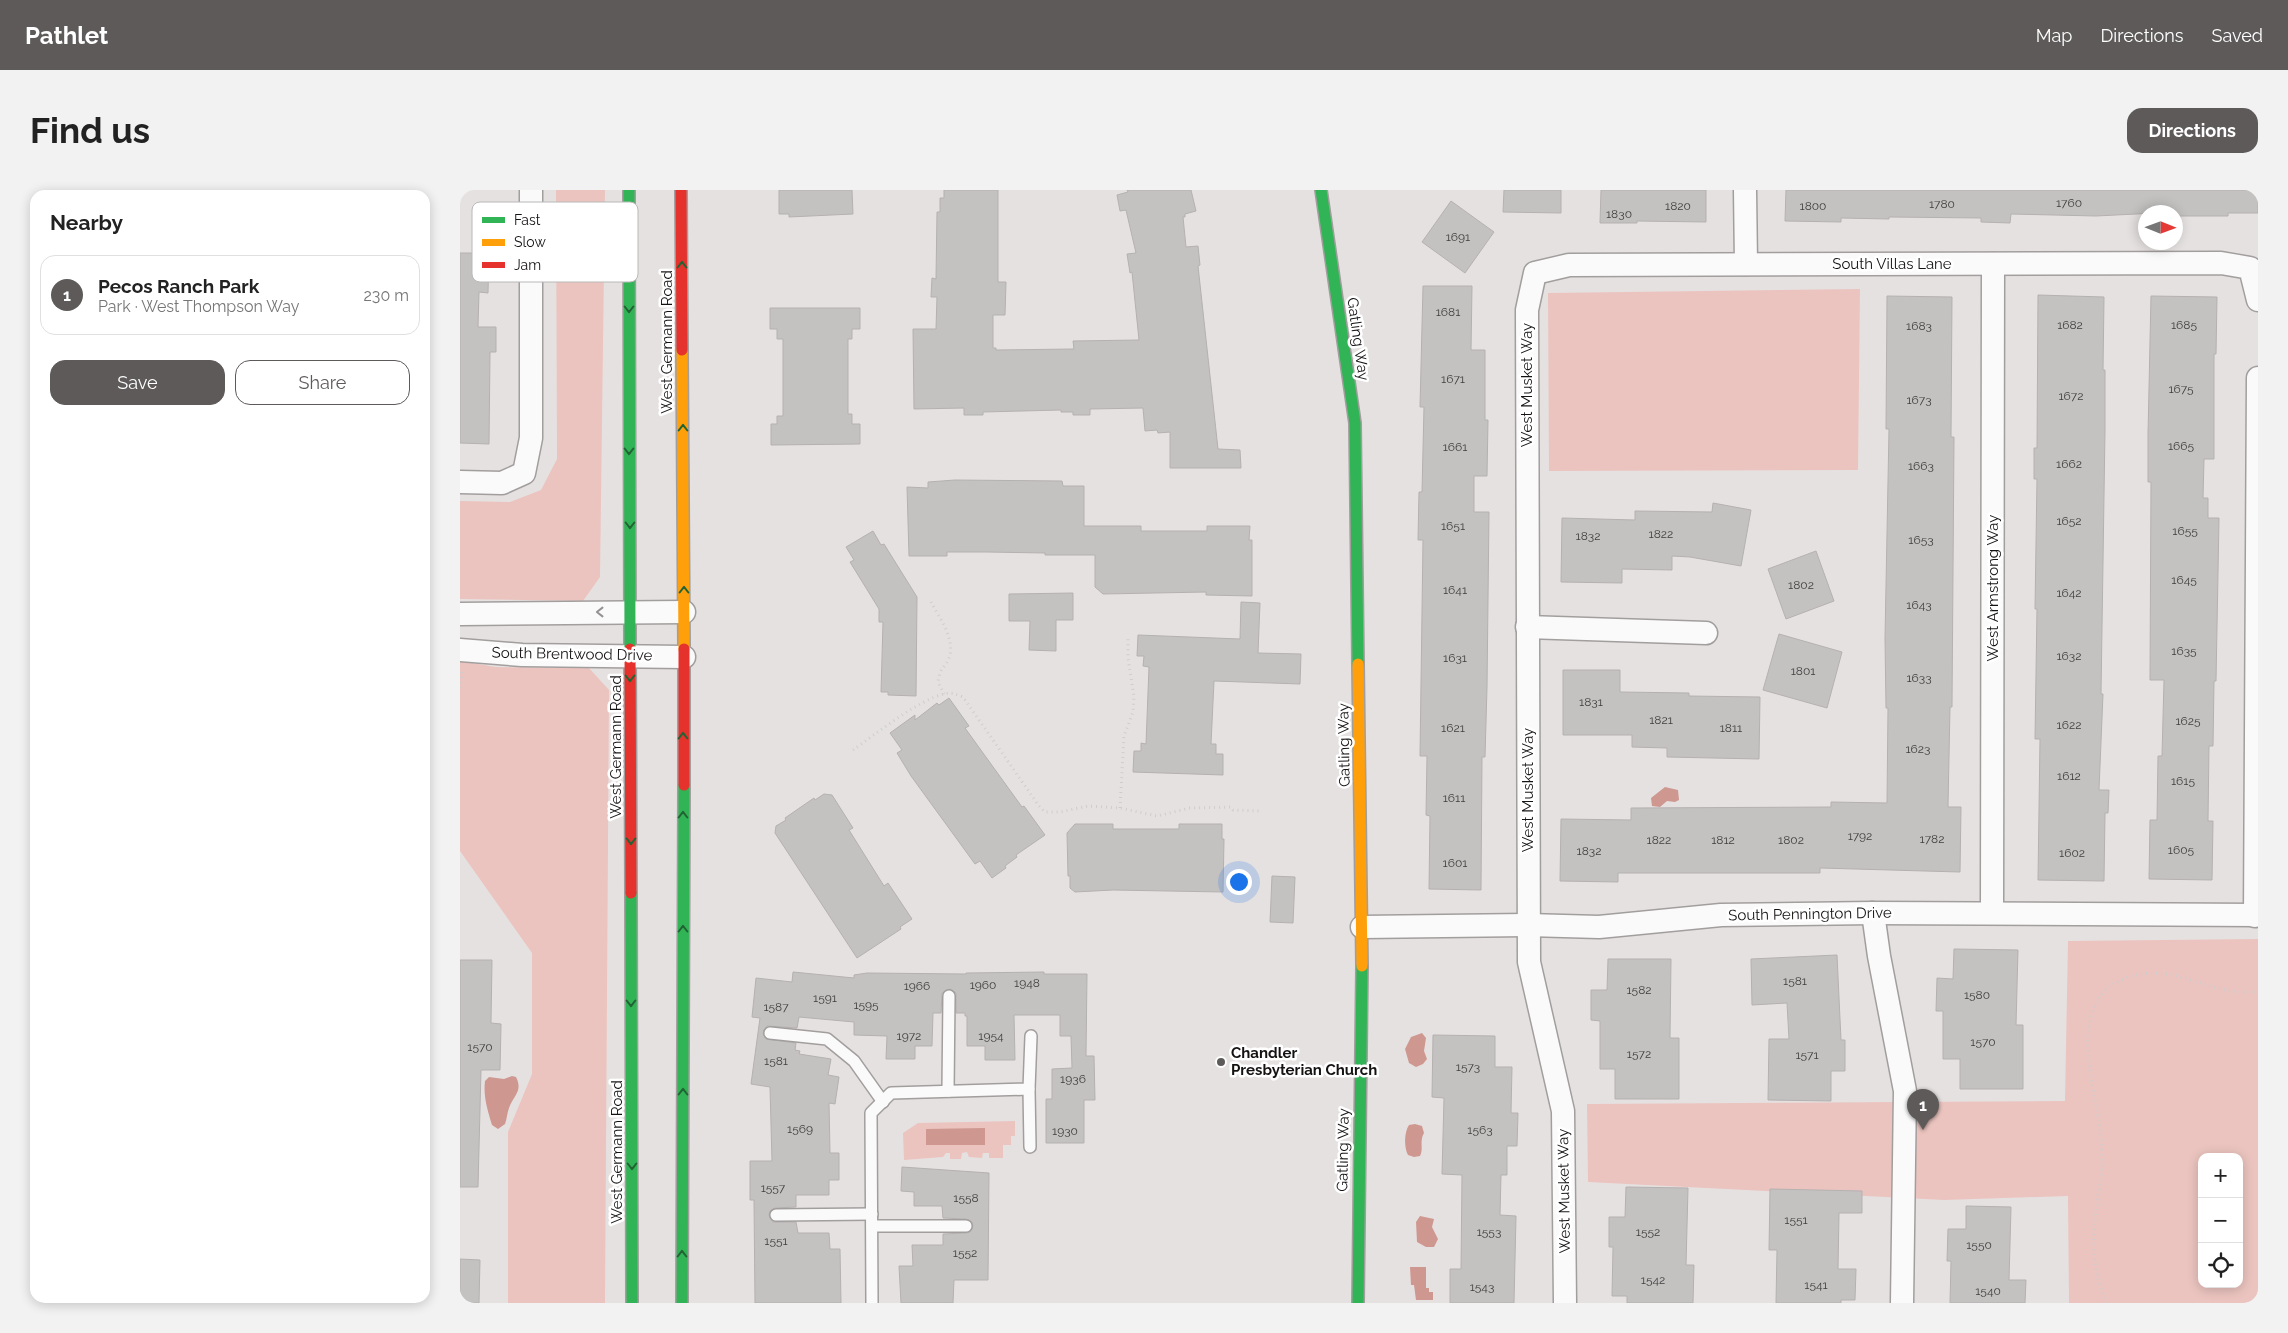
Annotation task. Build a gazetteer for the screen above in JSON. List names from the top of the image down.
{
  "streets": {
    "main road": ["Gatling Way", "West Germann Road"],
    "street": [
      "South Villas Lane",
      "West Musket Way",
      "West Armstrong Way",
      "South Brentwood Drive",
      "South Pennington Drive"
    ]
  },
  "crossings": [
    ["South Villas Lane", "West Musket Way"],
    ["South Villas Lane", "West Armstrong Way"],
    ["Gatling Way", "South Pennington Drive"],
    ["West Germann Road", "South Brentwood Drive"],
    ["West Musket Way", "South Pennington Drive"],
    ["West Armstrong Way", "South Pennington Drive"]
  ],
  "places": ["Chandler Presbyterian Church"],
  "house_numbers": [
    "1760",
    "1780",
    "1820",
    "1800",
    "1830",
    "1691",
    "1681",
    "1682",
    "1685",
    "1683",
    "1671",
    "1675",
    "1672",
    "1673",
    "1665",
    "1661",
    "1662",
    "1663",
    "1652",
    "1651",
    "1655",
    "1822",
    "1832",
    "1653",
    "1645",
    "1802",
    "1641",
    "1642",
    "1643",
    "1635",
    "1632",
    "1631",
    "1801",
    "1633",
    "1831",
    "1821",
    "1625",
    "1622",
    "1621",
    "1811",
    "1623",
    "1612",
    "1615",
    "1611",
    "1792",
    "1782",
    "1822",
    "1812",
    "1802",
    "1605",
    "1832",
    "1602",
    "1601",
    "1581",
    "1948",
    "1960",
    "1966",
    "1582",
    "1580",
    "1591",
    "1595",
    "1587",
    "1972",
    "1954",
    "1570",
    "1570",
    "1572",
    "1571",
    "1581",
    "1573",
    "1936",
    "1569",
    "1563",
    "1930",
    "1557",
    "1558",
    "1551",
    "1553",
    "1552",
    "1551",
    "1550",
    "1552",
    "1542",
    "1541",
    "1543",
    "1540"
  ],
  "legend": ["Fast", "Slow", "Jam"],
  "north": "right",
  "page": {
    "header": "Pathlet",
    "nav": ["Map", "Directions", "Saved"],
    "buttons": [
      "Directions",
      ["Save", "Share"]
    ],
    "title": "Find us",
    "heading": "Nearby",
    "list": [
      {
        "mark": "1",
        "name": "Pecos Ranch Park",
        "note": "Park · West Thompson Way",
        "value": "230 m"
      }
    ],
    "pins": "1",
    "map_buttons": ["+", "−"]
  }
}
